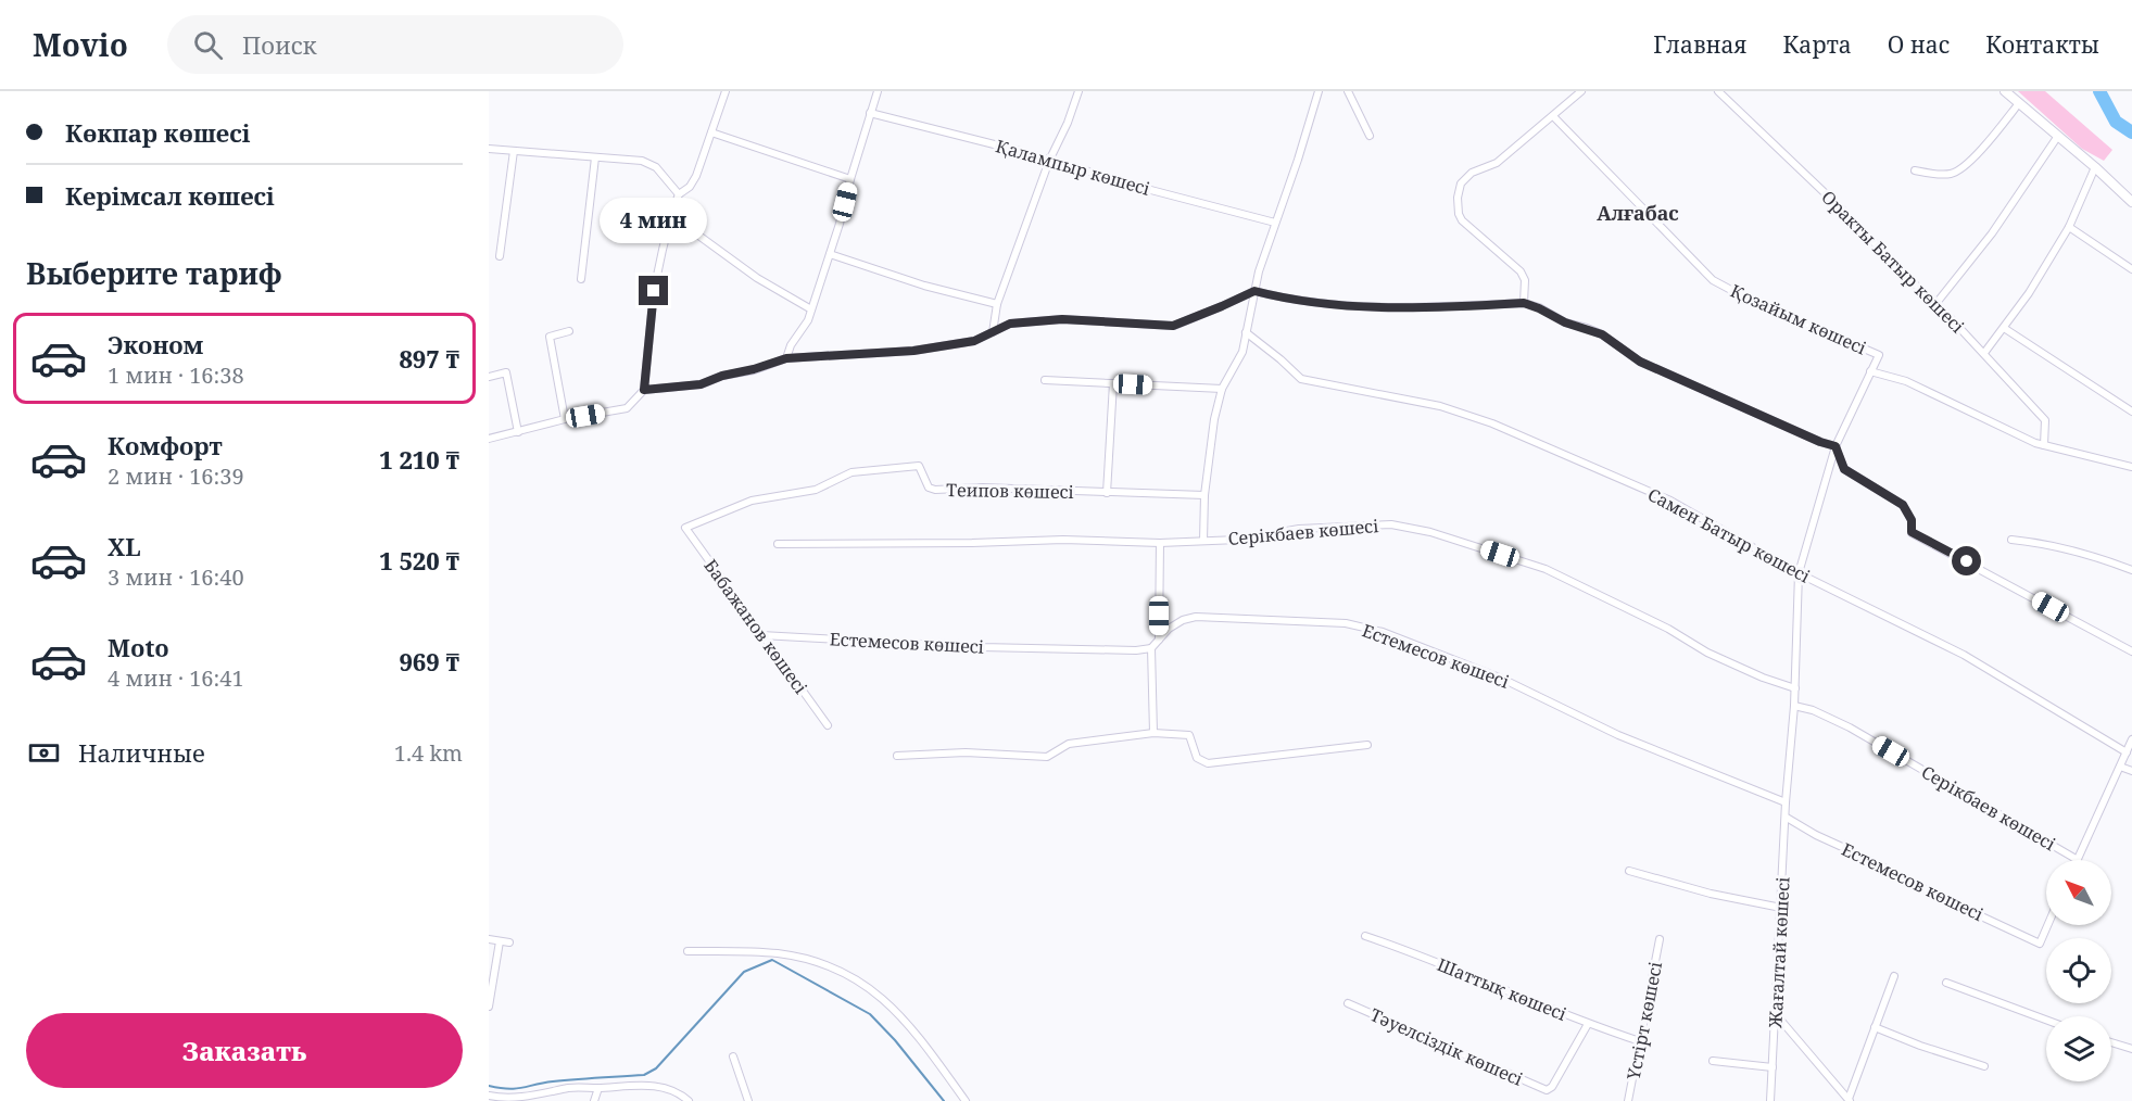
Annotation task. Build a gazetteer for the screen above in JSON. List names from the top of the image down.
{
  "streets": {
    "street": [
      "Қалампыр көшесі",
      "Оракты Батыр көшесі",
      "Қозайым көшесі",
      "Теипов көшесі",
      "Серікбаев көшесі",
      "Самен Батыр көшесі",
      "Бабажанов көшесі",
      "Естемесов көшесі",
      "Жағалтай көшесі",
      "Шаттық көшесі",
      "Үстірт көшесі",
      "Тәуелсіздік көшесі"
    ]
  },
  "crossings": [
    ["Оракты Батыр көшесі", "Қозайым көшесі"],
    ["Теипов көшесі", "Бабажанов көшесі"],
    ["Серікбаев көшесі", "Жағалтай көшесі"],
    ["Бабажанов көшесі", "Естемесов көшесі"],
    ["Естемесов көшесі", "Жағалтай көшесі"],
    ["Шаттық көшесі", "Үстірт көшесі"],
    ["Шаттық көшесі", "Тәуелсіздік көшесі"]
  ],
  "districts": ["Алғабас"],
  "north": "top left",
  "page": {
    "header": "Movio",
    "search": "Поиск",
    "nav": [
      "Главная",
      "Карта",
      "О нас",
      "Контакты"
    ],
    "banner": ["Көкпар көшесі", "Керімсал көшесі"],
    "bubble": "4 мин",
    "heading": "Выберите тариф",
    "list": [
      {
        "name": "Эконом",
        "note": "1 мин · 16:38",
        "value": "897 ₸"
      },
      {
        "name": "Комфорт",
        "note": "2 мин · 16:39",
        "value": "1 210 ₸"
      },
      {
        "name": "XL",
        "note": "3 мин · 16:40",
        "value": "1 520 ₸"
      },
      {
        "name": "Moto",
        "note": "4 мин · 16:41",
        "value": "969 ₸"
      }
    ],
    "pay": ["Наличные", "1.4 km"],
    "buttons": "Заказать"
  }
}
